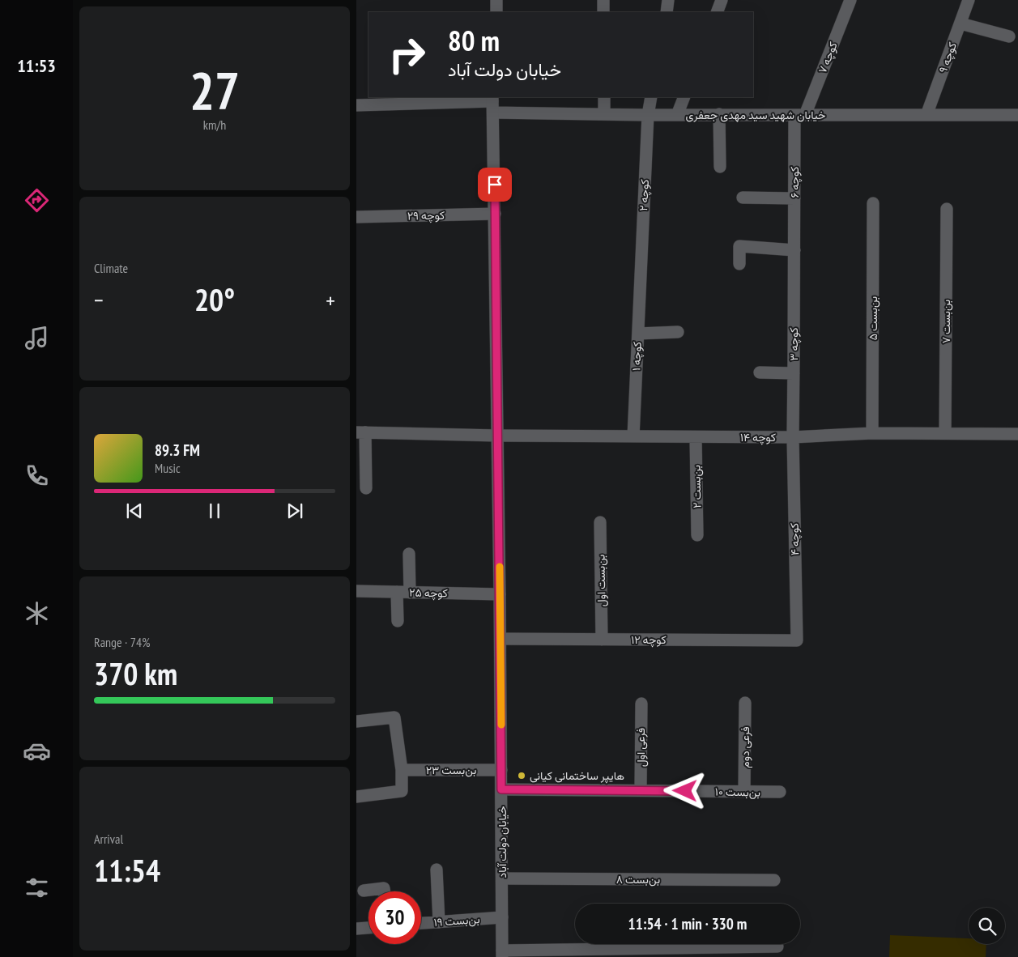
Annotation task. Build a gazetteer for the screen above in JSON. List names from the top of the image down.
{
  "streets": {
    "street": [
      "کوچه ۷",
      "کوچه ۹",
      "خیابان شهید سید مهدی جعفری",
      "کوچه ۶",
      "کوچه ۲",
      "کوچه ۲۹",
      "بن‌بست ۵",
      "بن‌بست ۷",
      "کوچه ۳",
      "کوچه ۱",
      "کوچه ۱۴",
      "بن‌بست ۲",
      "کوچه ۴",
      "بن‌بست اول",
      "کوچه ۲۵",
      "کوچه ۱۲",
      "فرعی اول",
      "فرعی دوم",
      "بن‌بست ۲۳",
      "بن‌بست ۱۰",
      "خیابان دولت آباد",
      "بن‌بست ۸",
      "بن‌بست ۱۹"
    ]
  },
  "crossings": [
    ["کوچه ۷", "خیابان شهید سید مهدی جعفری"],
    ["کوچه ۷", "کوچه ۶"],
    ["کوچه ۹", "خیابان شهید سید مهدی جعفری"],
    ["خیابان شهید سید مهدی جعفری", "کوچه ۶"],
    ["خیابان شهید سید مهدی جعفری", "کوچه ۲"],
    ["خیابان شهید سید مهدی جعفری", "خیابان دولت آباد"],
    ["کوچه ۶", "کوچه ۳"],
    ["کوچه ۲", "کوچه ۱"],
    ["کوچه ۲۹", "خیابان دولت آباد"],
    ["بن‌بست ۵", "کوچه ۱۴"],
    ["بن‌بست ۷", "کوچه ۱۴"],
    ["کوچه ۳", "کوچه ۱۴"],
    ["کوچه ۳", "کوچه ۴"],
    ["کوچه ۱", "کوچه ۱۴"],
    ["کوچه ۱۴", "بن‌بست ۲"],
    ["کوچه ۱۴", "کوچه ۴"],
    ["کوچه ۱۴", "خیابان دولت آباد"],
    ["کوچه ۴", "کوچه ۱۲"],
    ["بن‌بست اول", "کوچه ۱۲"],
    ["کوچه ۲۵", "خیابان دولت آباد"],
    ["کوچه ۱۲", "خیابان دولت آباد"],
    ["فرعی اول", "بن‌بست ۱۰"],
    ["فرعی دوم", "بن‌بست ۱۰"],
    ["بن‌بست ۲۳", "خیابان دولت آباد"],
    ["بن‌بست ۱۰", "خیابان دولت آباد"],
    ["خیابان دولت آباد", "بن‌بست ۸"],
    ["خیابان دولت آباد", "بن‌بست ۱۹"]
  ],
  "places": ["هایپر ساختمانی کیانی"],
  "page": {
    "tabs": "11:53",
    "tile": [
      ["27", "km/h"],
      "Climate",
      ["Range · 74%", "370 km"],
      ["Arrival", "11:54"]
    ],
    "turn": ["80 m", "خیابان دولت آباد"],
    "heat": ["−", "20°", "+"],
    "song": ["89.3 FM", "Music"],
    "limit": "30",
    "trip": "11:54 · 1 min · 330 m"
  }
}
